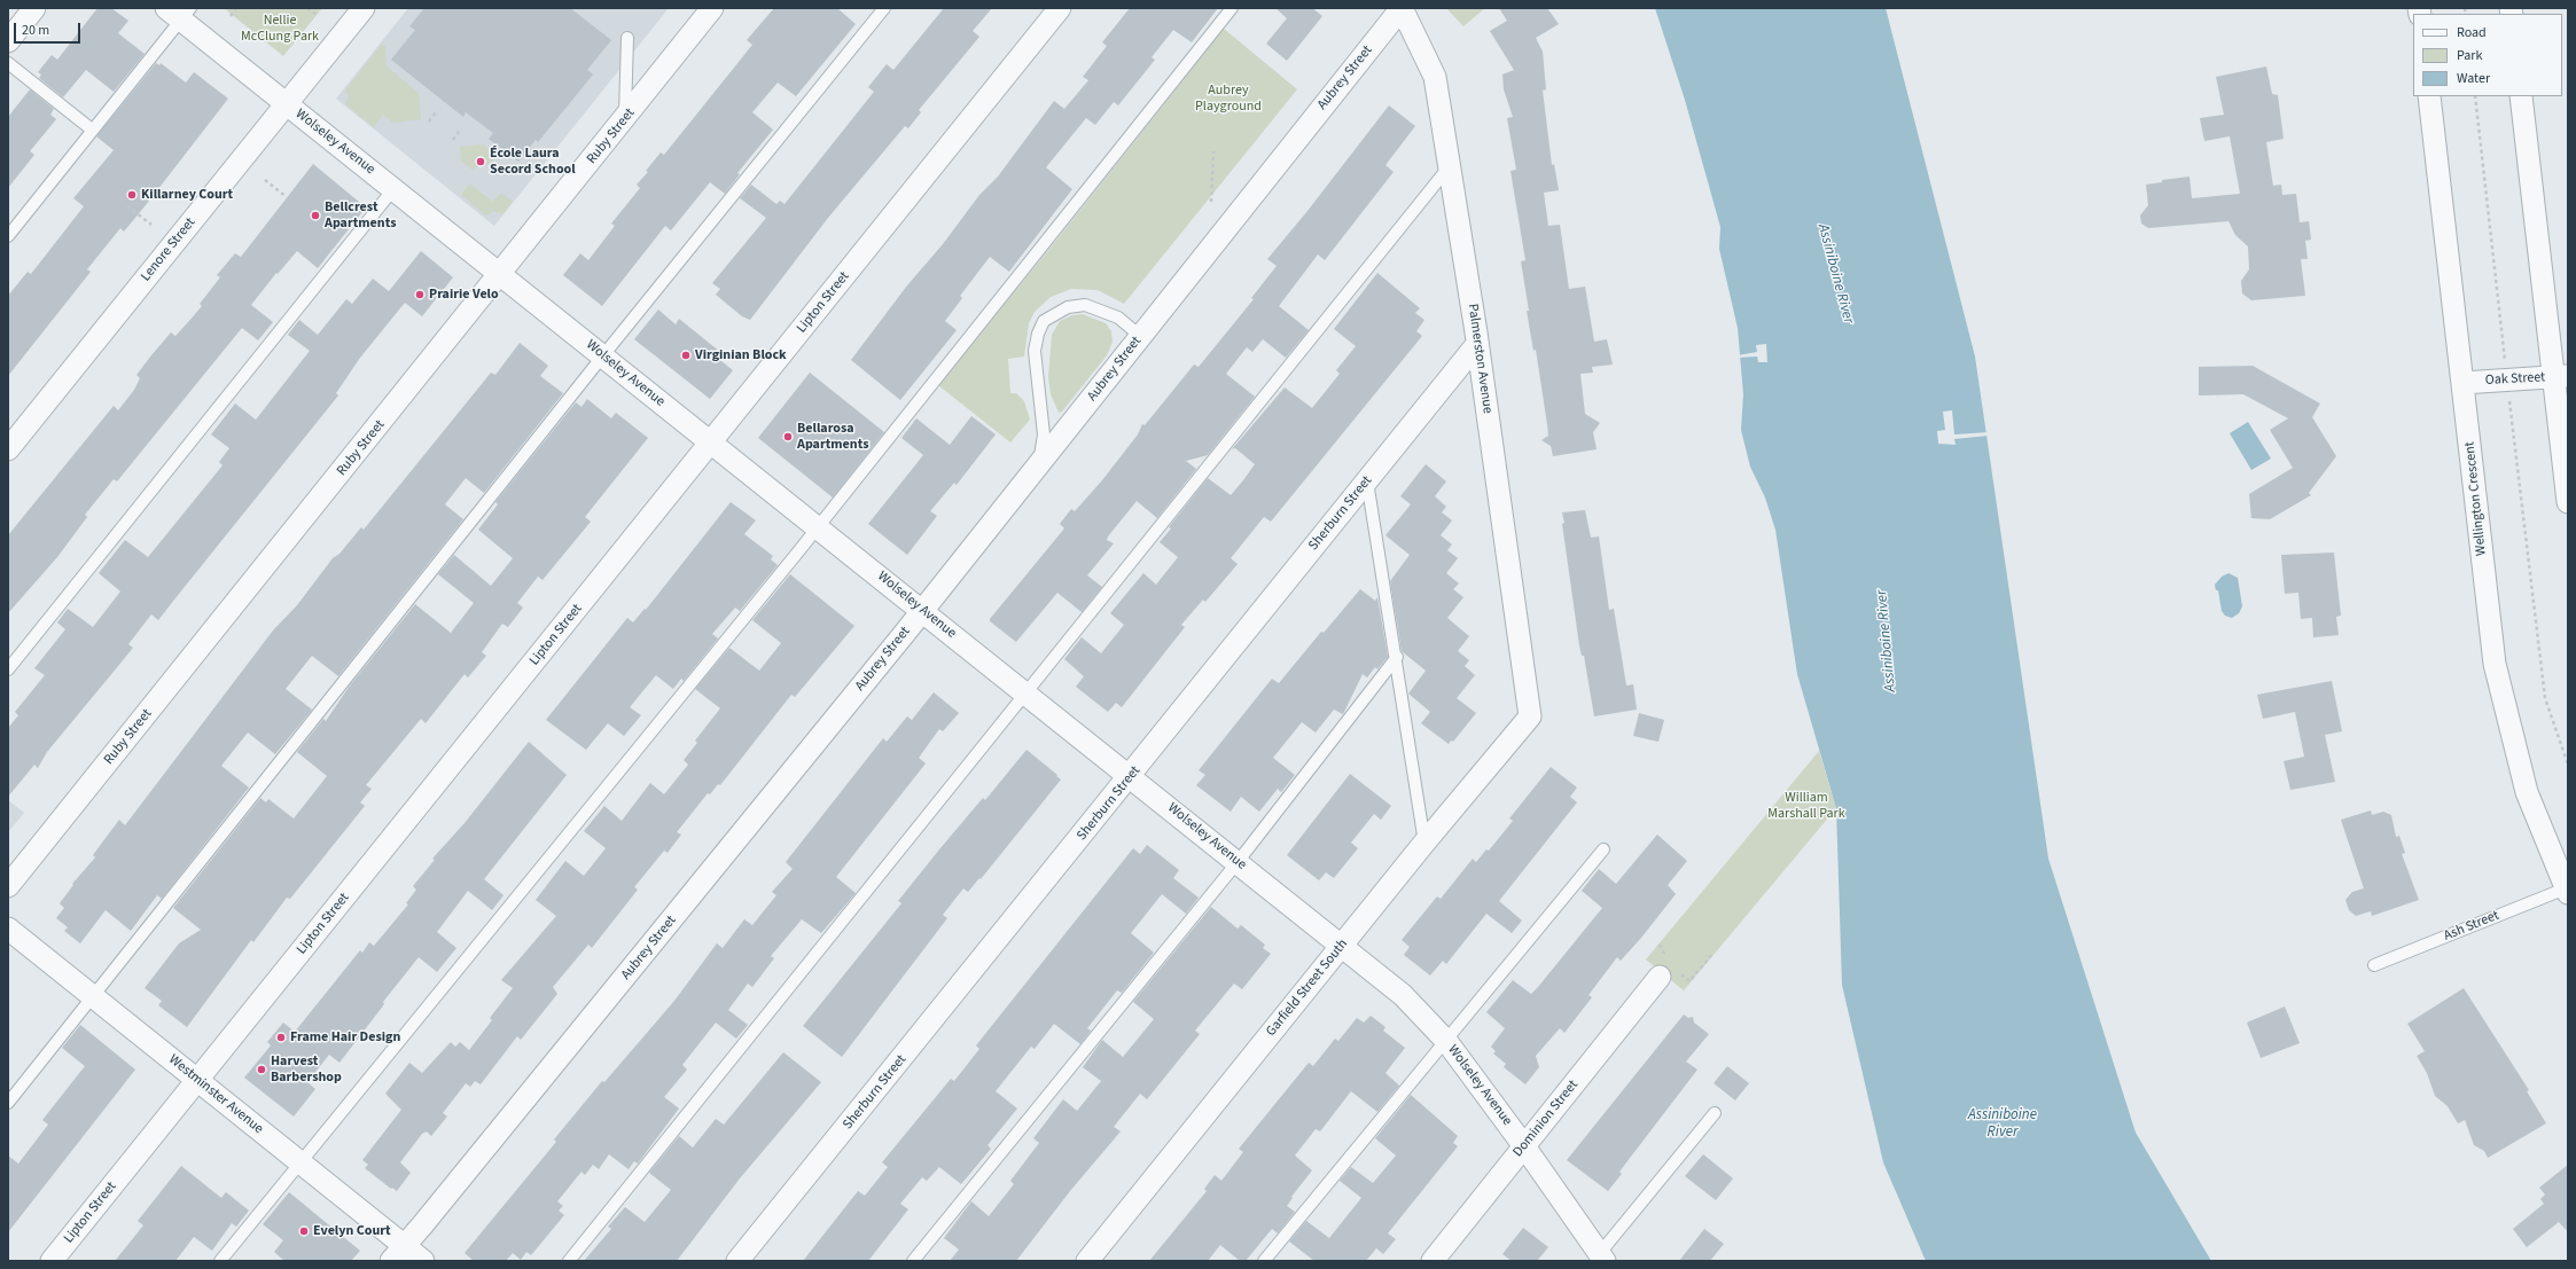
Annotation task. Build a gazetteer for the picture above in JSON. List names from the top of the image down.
{
  "streets": {
    "street": [
      "Aubrey Street",
      "Ruby Street",
      "Wolseley Avenue",
      "Lenore Street",
      "Lipton Street",
      "Palmerston Avenue",
      "Oak Street",
      "Wellington Crescent",
      "Sherburn Street",
      "Garfield Street South",
      "Westminster Avenue",
      "Dominion Street"
    ],
    "lane": ["Ash Street"]
  },
  "crossings": [
    ["Aubrey Street", "Wolseley Avenue"],
    ["Aubrey Street", "Palmerston Avenue"],
    ["Aubrey Street", "Westminster Avenue"],
    ["Ruby Street", "Wolseley Avenue"],
    ["Wolseley Avenue", "Lenore Street"],
    ["Wolseley Avenue", "Lipton Street"],
    ["Wolseley Avenue", "Sherburn Street"],
    ["Wolseley Avenue", "Garfield Street South"],
    ["Wolseley Avenue", "Dominion Street"],
    ["Lipton Street", "Westminster Avenue"],
    ["Palmerston Avenue", "Sherburn Street"],
    ["Palmerston Avenue", "Garfield Street South"],
    ["Oak Street", "Wellington Crescent"],
    ["Wellington Crescent", "Ash Street"]
  ],
  "water": ["Assiniboine River"],
  "parks": ["Nellie McClung Park", "Aubrey Playground", "William Marshall Park"],
  "places": [
    "École Laura Secord School",
    "Killarney Court",
    "Bellcrest Apartments",
    "Prairie Velo",
    "Virginian Block",
    "Bellarosa Apartments",
    "Frame Hair Design",
    "Harvest Barbershop",
    "Evelyn Court"
  ],
  "legend": ["Road", "Park", "Water"],
  "scale_bar": "20 m"
}
